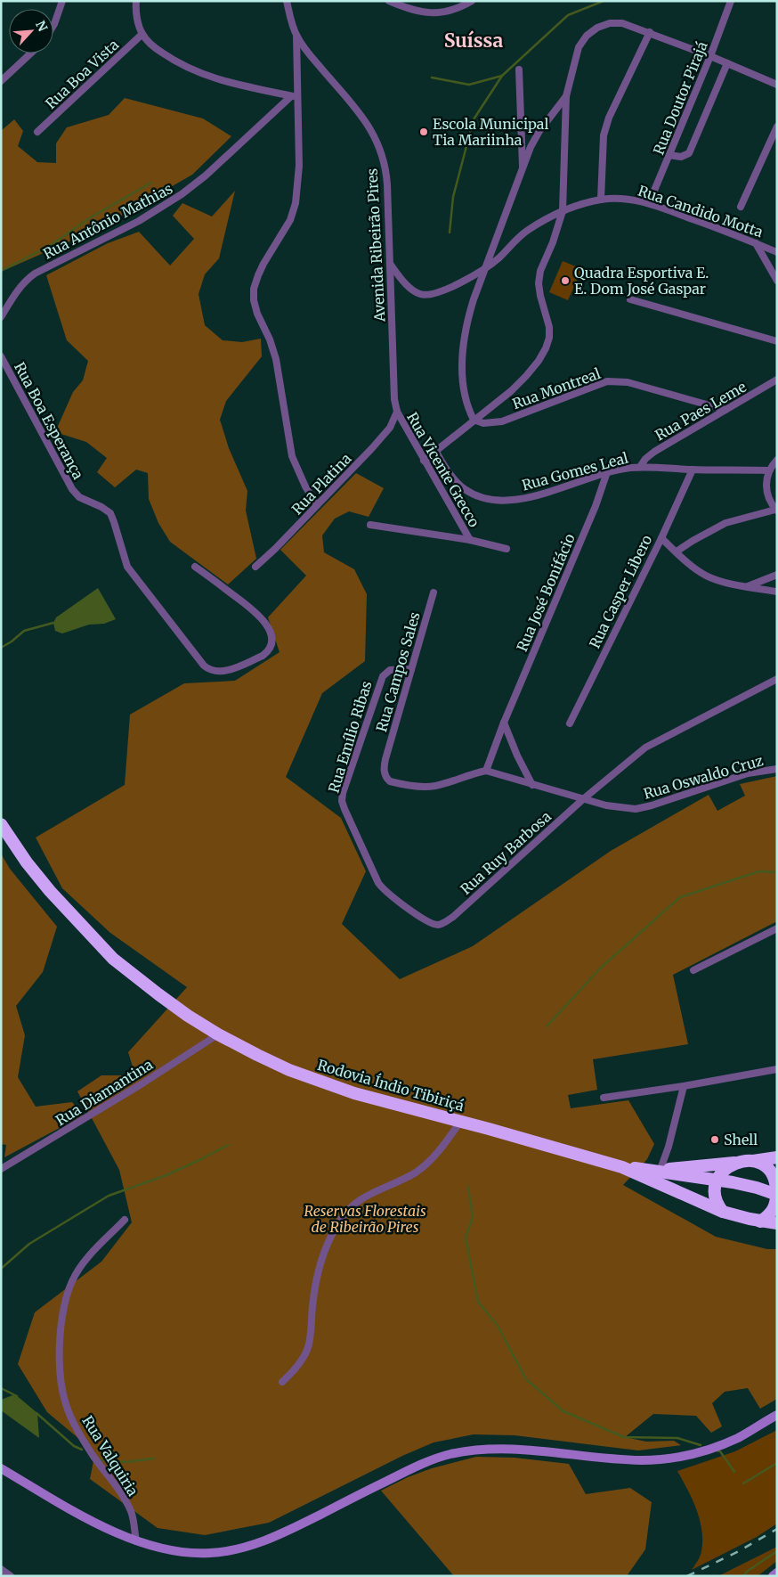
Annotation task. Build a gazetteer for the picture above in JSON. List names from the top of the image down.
{
  "streets": {
    "highway": ["Rodovia Índio Tibiriçá"],
    "street": [
      "Rua Boa Vista",
      "Rua Doutor Pirajá",
      "Rua Candido Motta",
      "Rua Antônio Mathias",
      "Avenida Ribeirão Pires",
      "Rua Montreal",
      "Rua Paes Leme",
      "Rua Boa Esperança",
      "Rua Vicente Grecco",
      "Rua Gomes Leal",
      "Rua Platina",
      "Rua Casper Libero",
      "Rua José Bonifácio",
      "Rua Campos Sales",
      "Rua Emílio Ribas",
      "Rua Oswaldo Cruz",
      "Rua Ruy Barbosa",
      "Rua Diamantina",
      "Rua Valquiria"
    ]
  },
  "crossings": [
    ["Rua Doutor Pirajá", "Rua Candido Motta"],
    ["Rua Candido Motta", "Avenida Ribeirão Pires"],
    ["Avenida Ribeirão Pires", "Rua Vicente Grecco"],
    ["Avenida Ribeirão Pires", "Rua Platina"],
    ["Rua Montreal", "Rua Paes Leme"],
    ["Rua Paes Leme", "Rua Gomes Leal"],
    ["Rua Vicente Grecco", "Rua Platina"],
    ["Rua Gomes Leal", "Rua Casper Libero"],
    ["Rua Gomes Leal", "Rua José Bonifácio"],
    ["Rua José Bonifácio", "Rua Campos Sales"],
    ["Rua José Bonifácio", "Rua Oswaldo Cruz"],
    ["Rua Campos Sales", "Rua Emílio Ribas"],
    ["Rua Campos Sales", "Rua Oswaldo Cruz"],
    ["Rua Emílio Ribas", "Rua Ruy Barbosa"],
    ["Rua Oswaldo Cruz", "Rua Ruy Barbosa"],
    ["Rodovia Índio Tibiriçá", "Rua Diamantina"]
  ],
  "districts": ["Suíssa"],
  "parks": ["Reservas Florestais de Ribeirão Pires"],
  "places": ["Escola Municipal Tia Mariinha", "Quadra Esportiva E. E. Dom José Gaspar", "Shell"],
  "north": "top right"
}
